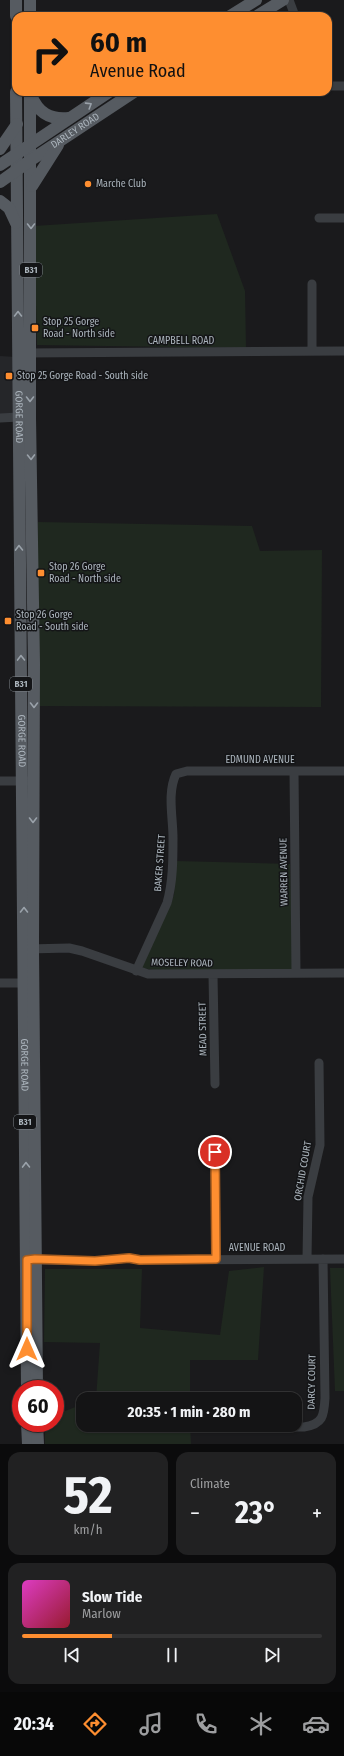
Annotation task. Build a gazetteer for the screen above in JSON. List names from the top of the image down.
{
  "streets": {
    "main road": ["DARLEY ROAD", "B31", "GORGE ROAD"],
    "street": [
      "CAMPBELL ROAD",
      "EDMUND AVENUE",
      "BAKER STREET",
      "WARREN AVENUE",
      "MOSELEY ROAD",
      "MEAD STREET",
      "ORCHID COURT",
      "AVENUE ROAD",
      "DARCY COURT"
    ]
  },
  "crossings": [
    ["DARLEY ROAD", "GORGE ROAD"],
    ["CAMPBELL ROAD", "GORGE ROAD"],
    ["GORGE ROAD", "MOSELEY ROAD"],
    ["GORGE ROAD", "AVENUE ROAD"],
    ["EDMUND AVENUE", "BAKER STREET"],
    ["EDMUND AVENUE", "WARREN AVENUE"],
    ["BAKER STREET", "MOSELEY ROAD"],
    ["WARREN AVENUE", "MOSELEY ROAD"],
    ["MOSELEY ROAD", "MEAD STREET"],
    ["ORCHID COURT", "AVENUE ROAD"],
    ["AVENUE ROAD", "DARCY COURT"]
  ],
  "places": {
    "other": ["Marche Club"],
    "transit": [
      "Stop 25 Gorge Road - North side",
      "Stop 25 Gorge Road - South side",
      "Stop 26 Gorge Road - North side",
      "Stop 26 Gorge Road - South side"
    ]
  },
  "page": {
    "turn": ["60 m", "Avenue Road"],
    "limit": "60",
    "trip": "20:35 · 1 min · 280 m",
    "tile": [
      ["52", "km/h"],
      "Climate"
    ],
    "heat": ["−", "23°", "+"],
    "song": ["Slow Tide", "Marlow"],
    "tabs": "20:34"
  }
}
